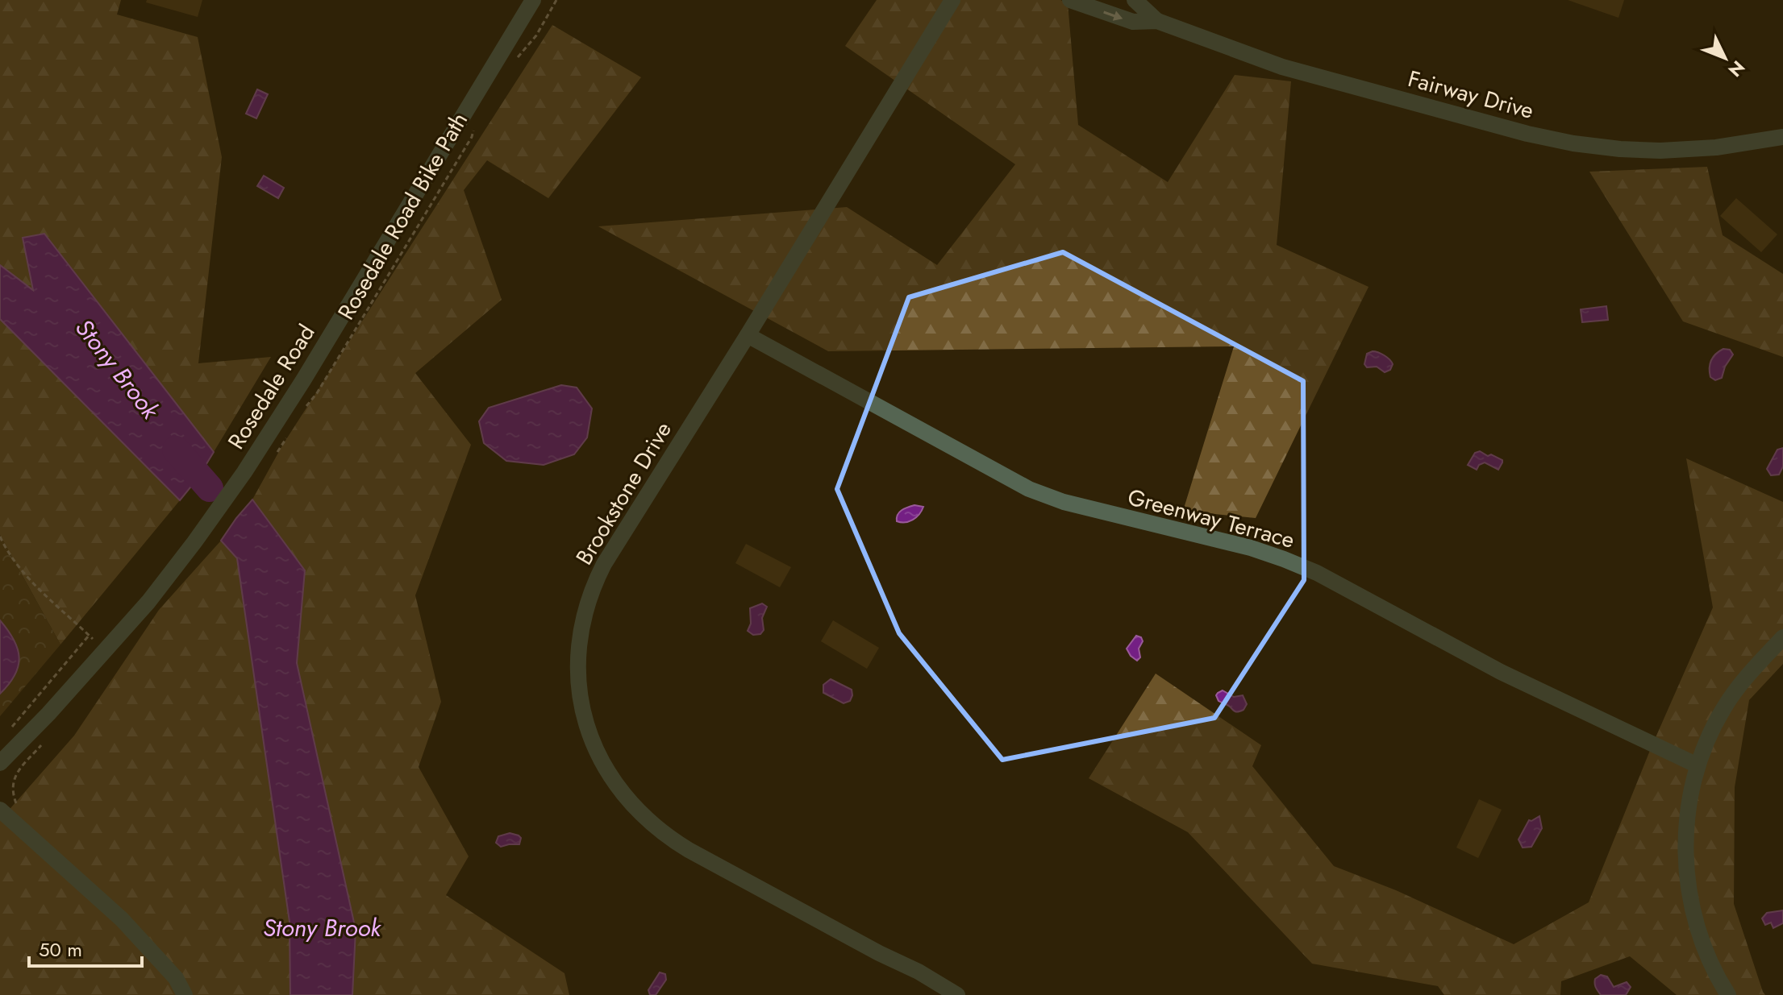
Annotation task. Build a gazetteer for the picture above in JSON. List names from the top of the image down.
{
  "streets": {
    "street": [
      "Fairway Drive",
      "Rosedale Road",
      "Brookstone Drive",
      "Greenway Terrace"
    ],
    "path": ["Rosedale Road Bike Path"]
  },
  "crossings": [
    ["Brookstone Drive", "Greenway Terrace"]
  ],
  "water": ["Stony Brook"],
  "scale_bar": "50 m",
  "north": "bottom right"
}
